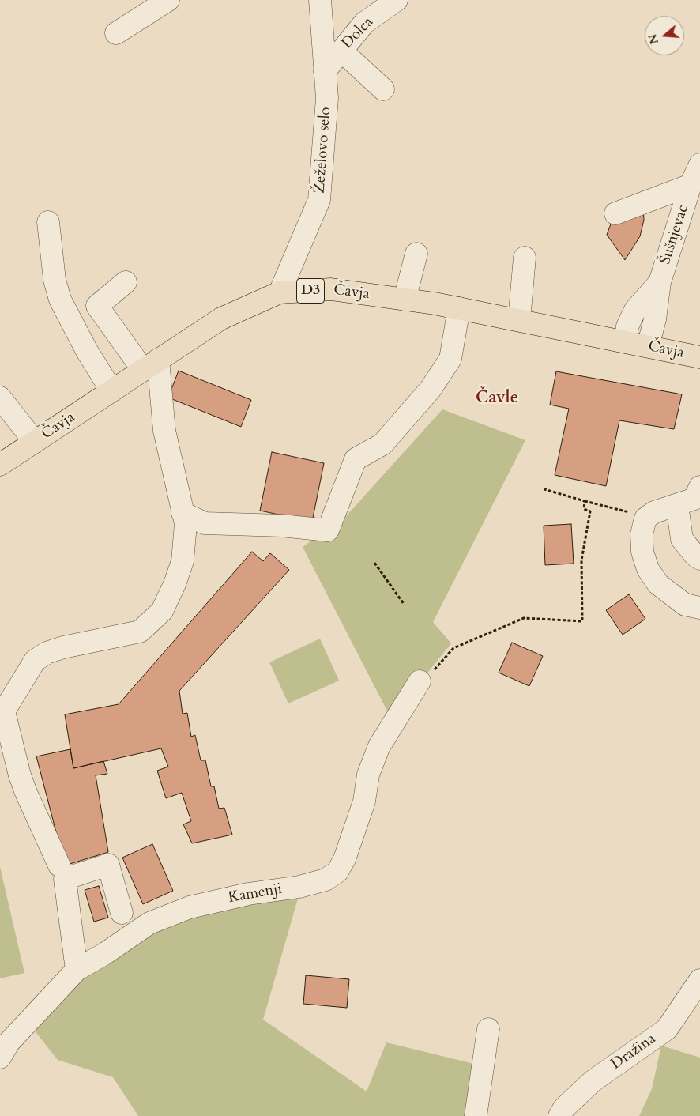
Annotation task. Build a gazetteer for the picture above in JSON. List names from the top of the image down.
{
  "streets": {
    "main road": ["D3", "Čavja"],
    "street": [
      "Dolca",
      "Žeželovo selo",
      "Šušnjevac",
      "Kamenji",
      "Dražina"
    ]
  },
  "crossings": [
    ["Dolca", "Žeželovo selo"],
    ["Žeželovo selo", "Čavja"],
    ["Šušnjevac", "Čavja"]
  ],
  "districts": ["Čavle"],
  "north": "left"
}
